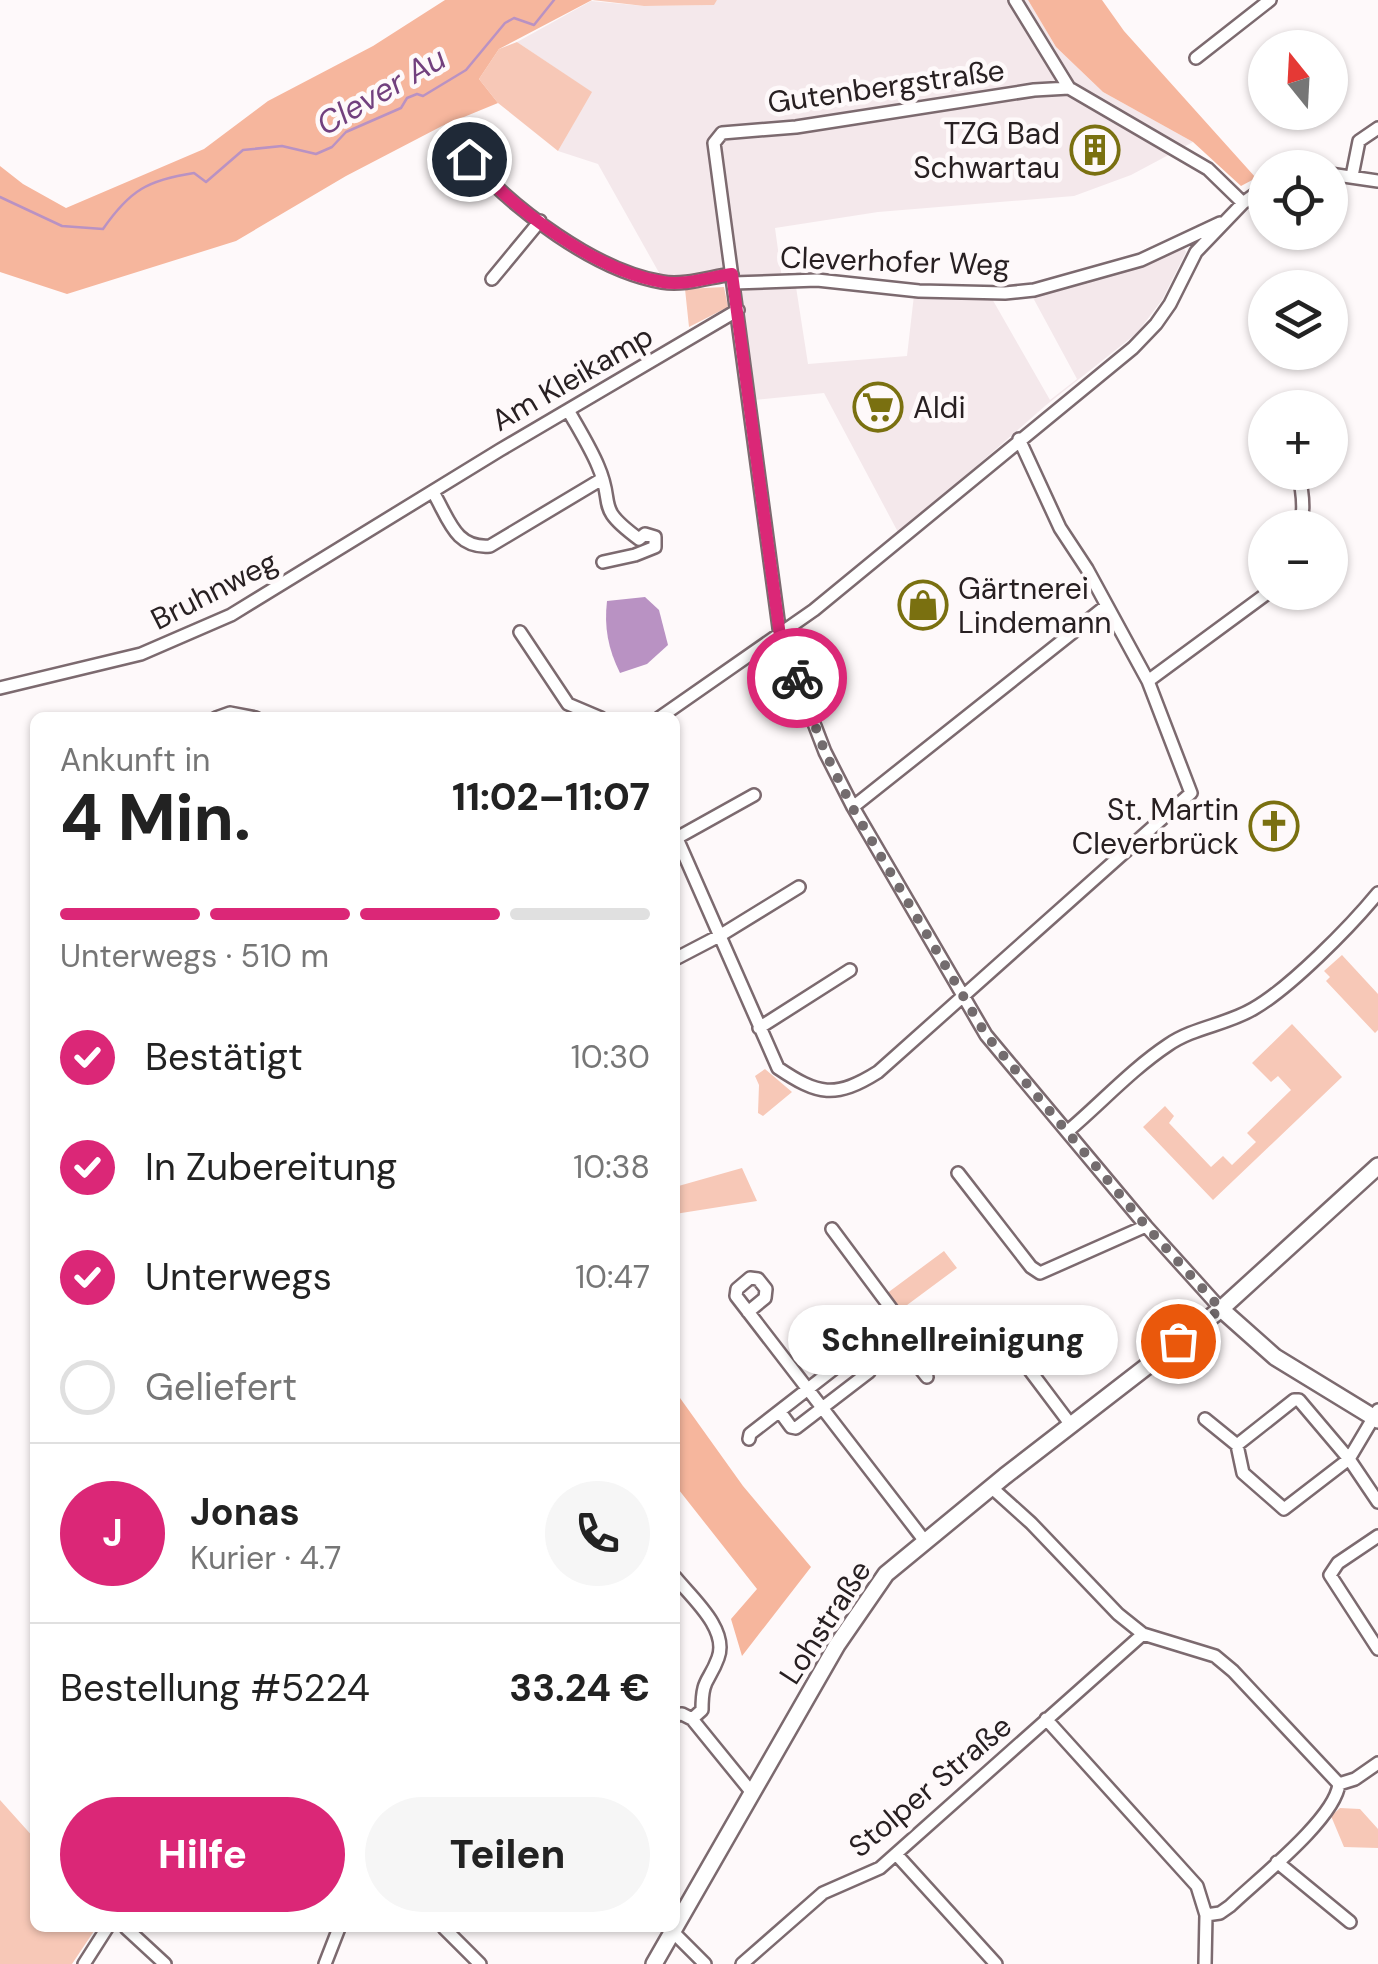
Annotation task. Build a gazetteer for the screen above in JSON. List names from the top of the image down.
{
  "streets": {
    "main road": ["Lohstraße"],
    "street": [
      "Gutenbergstraße",
      "Cleverhofer Weg",
      "Am Kleikamp",
      "Bruhnweg",
      "Stolper Straße"
    ]
  },
  "crossings": [
    ["Gutenbergstraße", "Cleverhofer Weg"],
    ["Am Kleikamp", "Bruhnweg"]
  ],
  "water": ["Clever Au"],
  "places": {
    "building": ["TZG Bad Schwartau"],
    "supermarket": ["Aldi"],
    "shop": ["Gärtnerei Lindemann"],
    "church": ["St. Martin Cleverbrück"],
    "other": ["Schnellreinigung"]
  },
  "north": "top",
  "page": {
    "map_buttons": ["+", "−"],
    "heading": ["4 Min.", "Ankunft in", "11:02–11:07"],
    "panel": [
      "Jonas",
      "Kurier · 4.7",
      "Bestellung #5224",
      "33.24 €"
    ],
    "bar": "Unterwegs · 510 m",
    "list": [
      ["Bestätigt", "10:30"],
      ["In Zubereitung", "10:38"],
      ["Unterwegs", "10:47"],
      "Geliefert"
    ],
    "bubble": "Schnellreinigung",
    "round": "J",
    "buttons": ["Hilfe", "Teilen"]
  }
}
